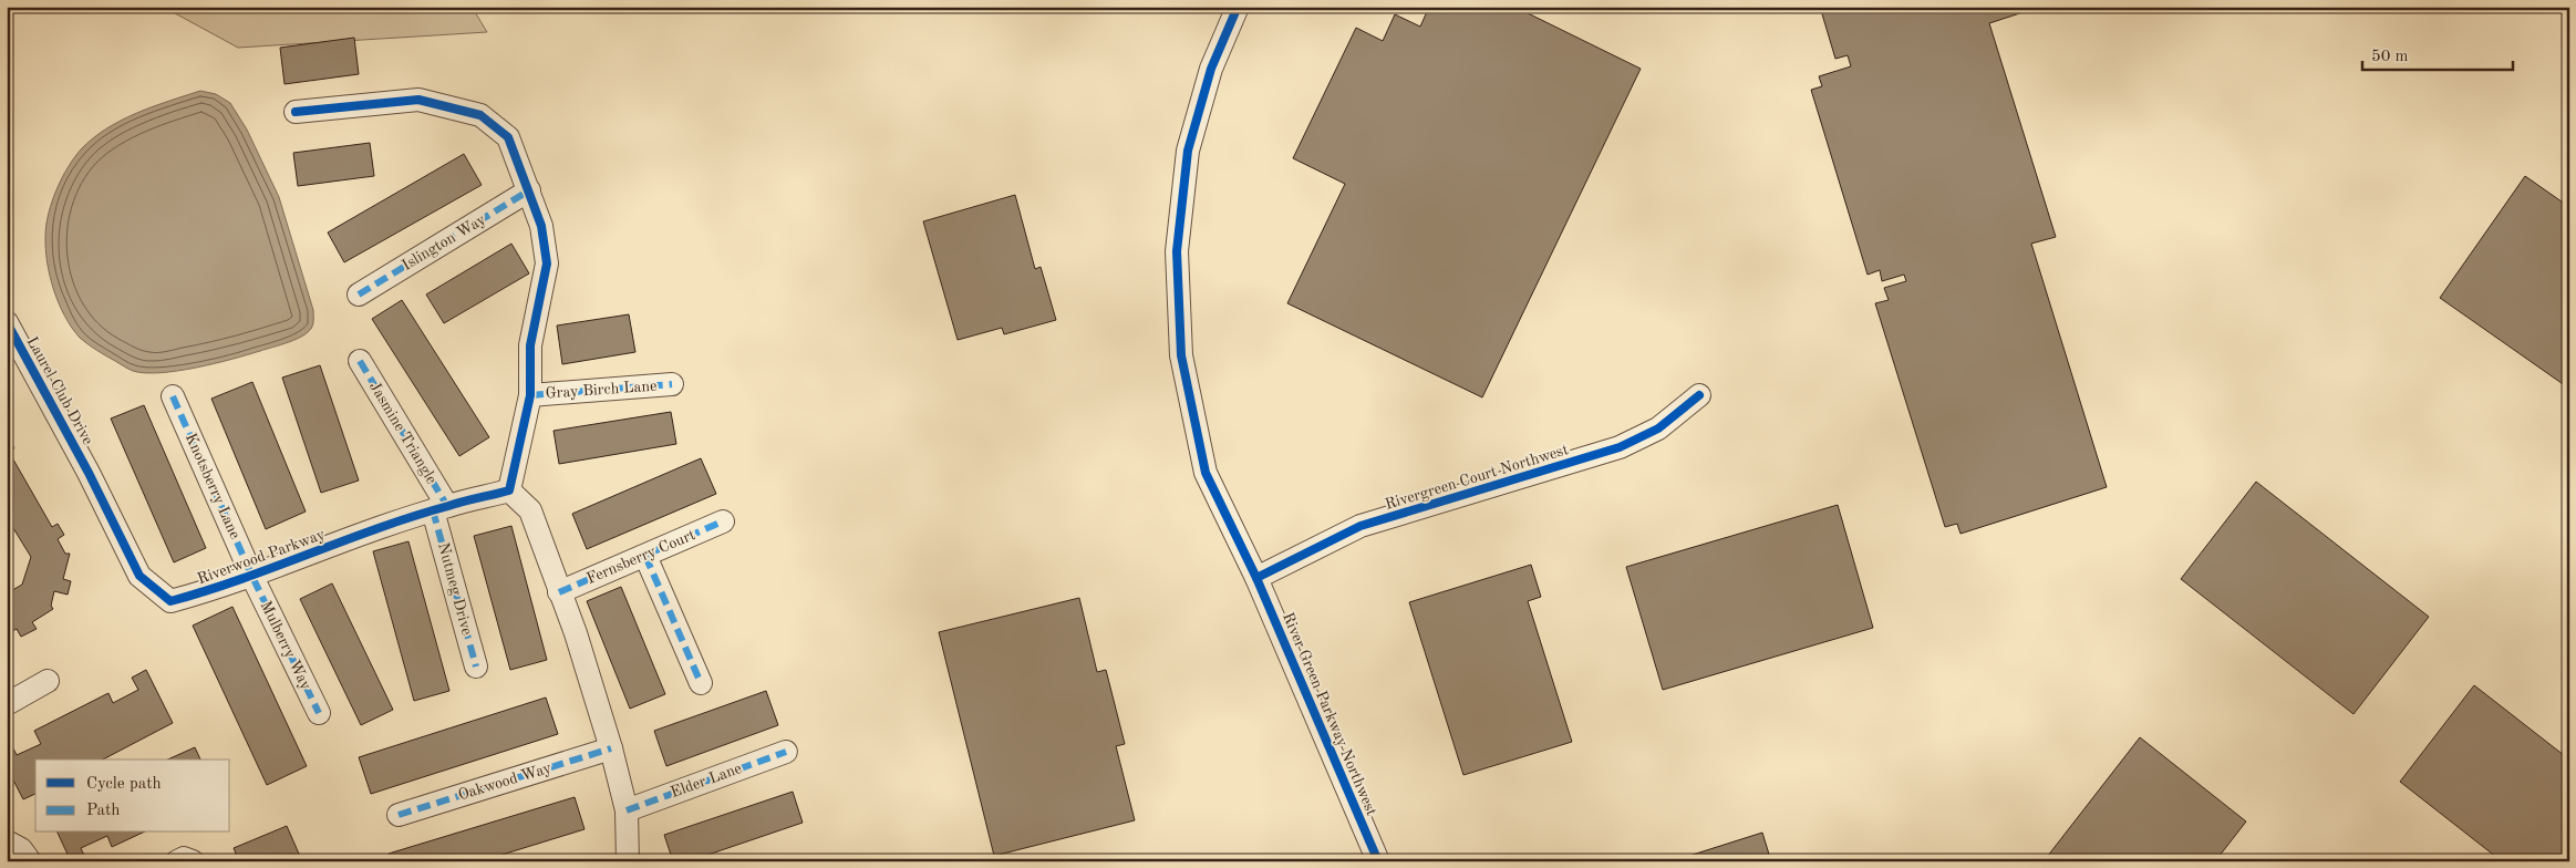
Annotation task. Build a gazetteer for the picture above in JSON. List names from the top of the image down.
{
  "streets": {
    "street": [
      "Islington Way",
      "Gray Birch Lane",
      "Laurel Club Drive",
      "Jasmine Triangle",
      "Rivergreen Court Northwest",
      "Knotsberry Lane",
      "Riverwood Parkway",
      "Fernsberry Court",
      "Nutmeg Drive",
      "Mulberry Way",
      "River Green Parkway Northwest",
      "Elder Lane",
      "Oakwood Way"
    ]
  },
  "crossings": [
    ["Laurel Club Drive", "Riverwood Parkway"],
    ["Jasmine Triangle", "Riverwood Parkway"],
    ["Jasmine Triangle", "Nutmeg Drive"],
    ["Rivergreen Court Northwest", "River Green Parkway Northwest"],
    ["Knotsberry Lane", "Riverwood Parkway"],
    ["Knotsberry Lane", "Mulberry Way"],
    ["Riverwood Parkway", "Nutmeg Drive"],
    ["Riverwood Parkway", "Mulberry Way"]
  ],
  "legend": ["Cycle path", "Path"],
  "scale_bar": "50 m"
}
